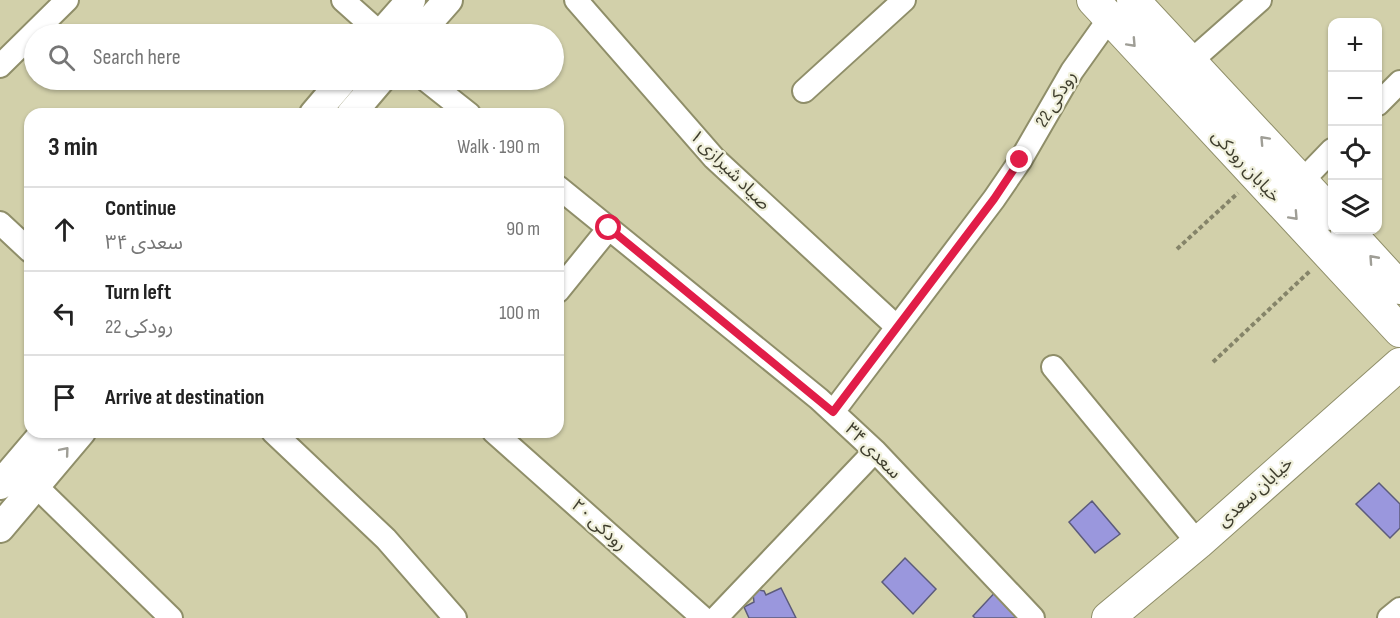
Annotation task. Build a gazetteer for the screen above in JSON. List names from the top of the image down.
{
  "streets": {
    "main road": ["خیابان رودکی", "خیابان سعدی"],
    "street": [
      "رودکی 22",
      "صیاد شیرازی ۱",
      "سعدی ۳۴",
      "رودکی ۲۰"
    ]
  },
  "crossings": [
    ["رودکی 22", "خیابان رودکی"],
    ["رودکی 22", "صیاد شیرازی ۱"],
    ["رودکی 22", "سعدی ۳۴"]
  ],
  "page": {
    "map_buttons": ["+", "−"],
    "search": "Search here",
    "heading": ["3 min", "Walk · 190 m"],
    "list": [
      ["Continue", "سعدی ۳۴", "90 m"],
      ["Turn left", "رودکی 22", "100 m"],
      "Arrive at destination"
    ]
  }
}
